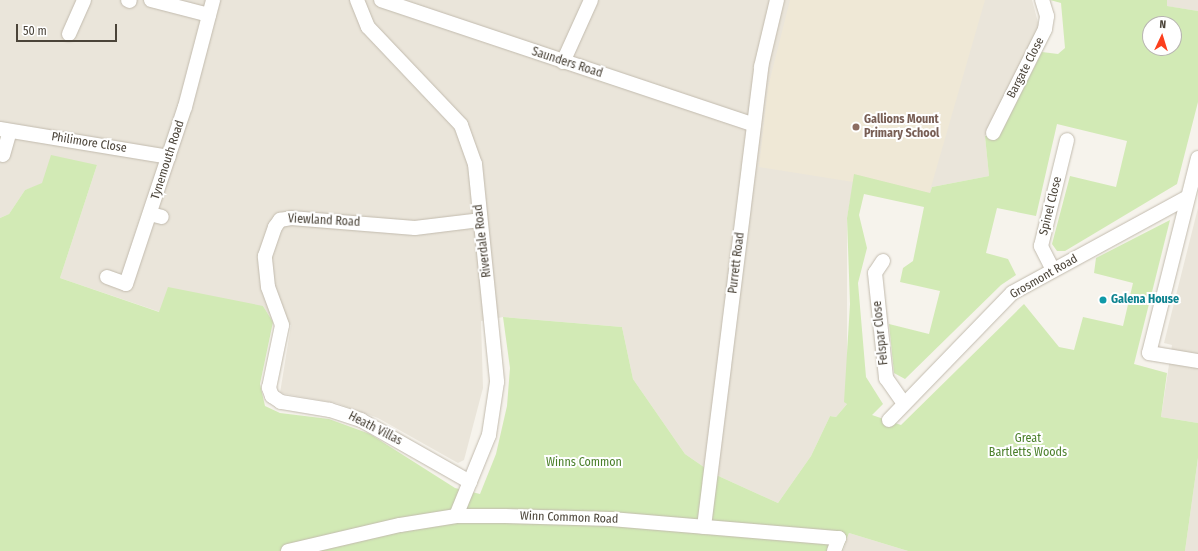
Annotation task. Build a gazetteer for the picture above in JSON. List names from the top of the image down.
{
  "streets": {
    "street": [
      "Saunders Road",
      "Bargate Close",
      "Philimore Close",
      "Tynemouth Road",
      "Spinel Close",
      "Viewland Road",
      "Riverdale Road",
      "Purrett Road",
      "Grosmont Road",
      "Felspar Close",
      "Heath Villas",
      "Winn Common Road"
    ]
  },
  "crossings": [
    ["Saunders Road", "Purrett Road"],
    ["Philimore Close", "Tynemouth Road"],
    ["Spinel Close", "Grosmont Road"],
    ["Viewland Road", "Riverdale Road"],
    ["Viewland Road", "Heath Villas"],
    ["Riverdale Road", "Heath Villas"],
    ["Riverdale Road", "Winn Common Road"],
    ["Purrett Road", "Winn Common Road"],
    ["Grosmont Road", "Felspar Close"]
  ],
  "parks": ["Great Bartletts Woods", "Winns Common"],
  "places": ["Gallions Mount Primary School", "Galena House"],
  "scale_bar": "50 m",
  "north": "top"
}
